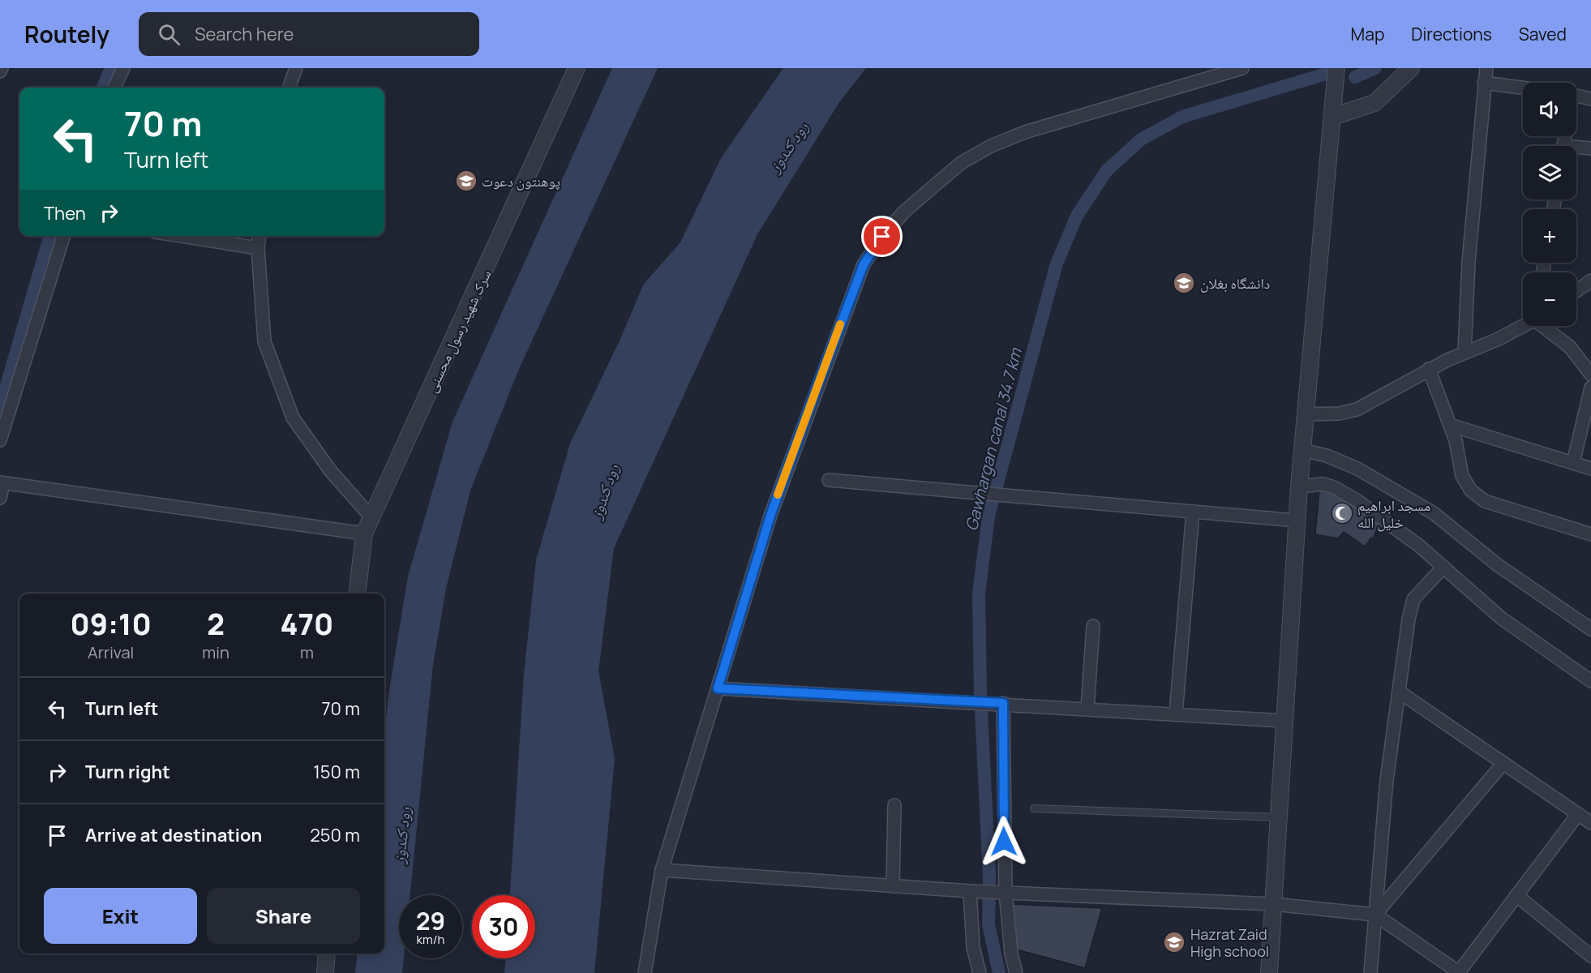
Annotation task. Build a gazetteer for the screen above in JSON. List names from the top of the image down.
{
  "streets": {
    "street": ["سرک شهید رسول محسنی"]
  },
  "water": ["رود کندوز", "Gawhargan canal 34.7 km"],
  "places": {
    "school or university": ["پوهنتون دعوت", "دانشگاه بغلان", "Hazrat Zaid High school"],
    "mosque": ["مسجد ابراهیم خلیل الله"]
  },
  "page": {
    "header": "Routely",
    "search": "Search here",
    "nav": ["Map", "Directions", "Saved"],
    "map_buttons": ["+", "−"],
    "turn": ["70 m", "Turn left"],
    "then": "Then",
    "eta": [
      "09:10",
      "Arrival",
      "2",
      "min",
      "470",
      "m"
    ],
    "list": [
      {
        "name": "Turn left",
        "value": "70 m"
      },
      {
        "name": "Turn right",
        "value": "150 m"
      },
      {
        "name": "Arrive at destination",
        "value": "250 m"
      }
    ],
    "buttons": ["Exit", "Share"],
    "speed": "29 km/h",
    "limit": "30"
  }
}
